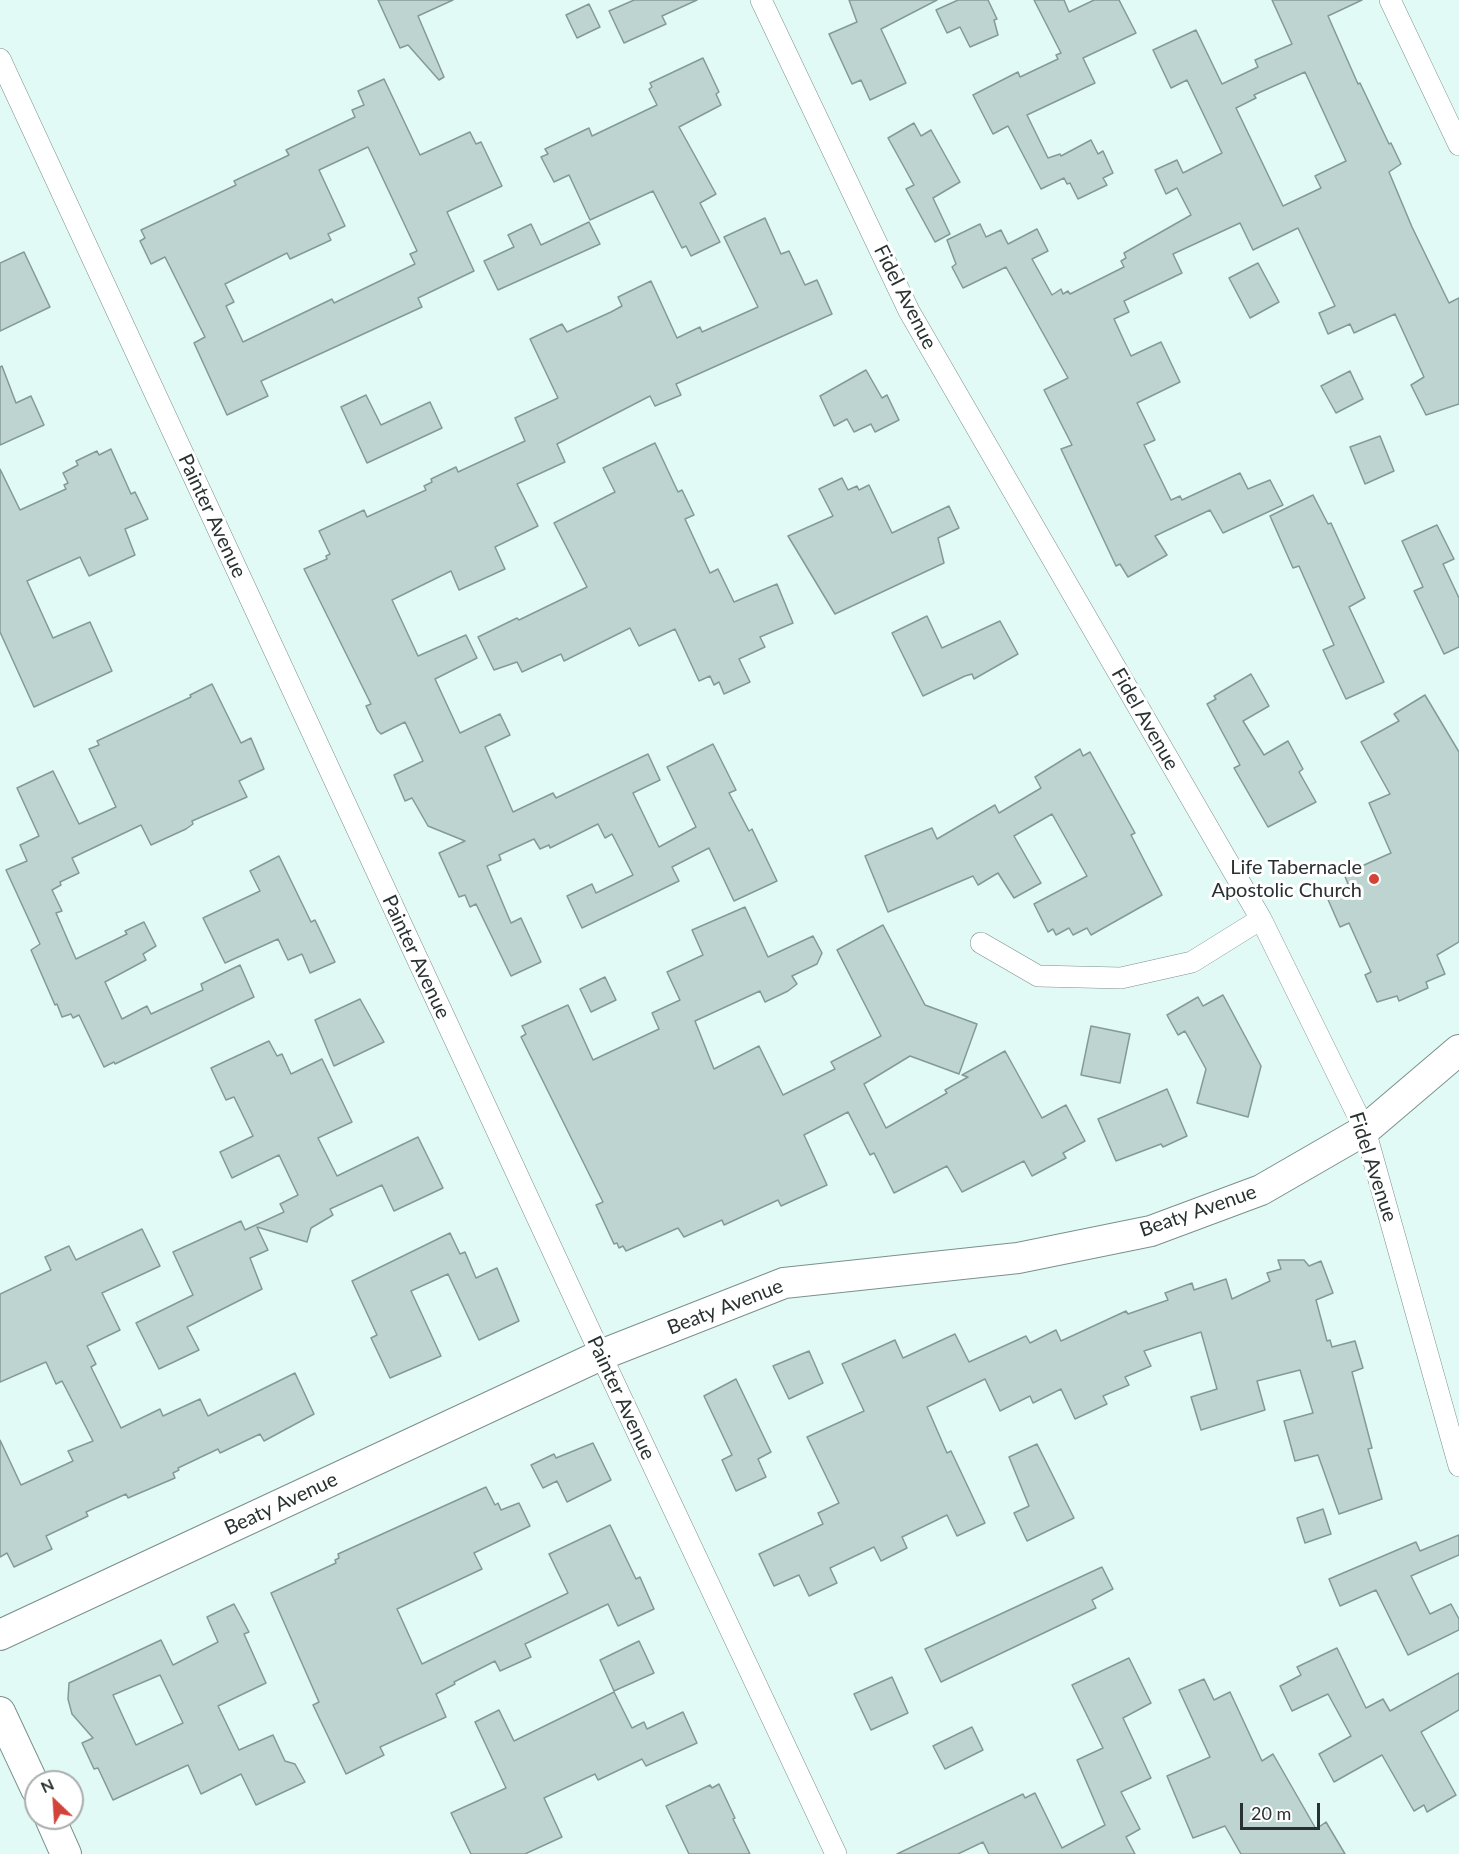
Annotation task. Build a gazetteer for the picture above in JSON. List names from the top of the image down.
{
  "streets": {
    "street": ["Fidel Avenue", "Painter Avenue", "Beaty Avenue"]
  },
  "crossings": [
    ["Fidel Avenue", "Beaty Avenue"],
    ["Painter Avenue", "Beaty Avenue"]
  ],
  "places": ["Life Tabernacle Apostolic Church"],
  "scale_bar": "20 m",
  "north": "top left"
}
